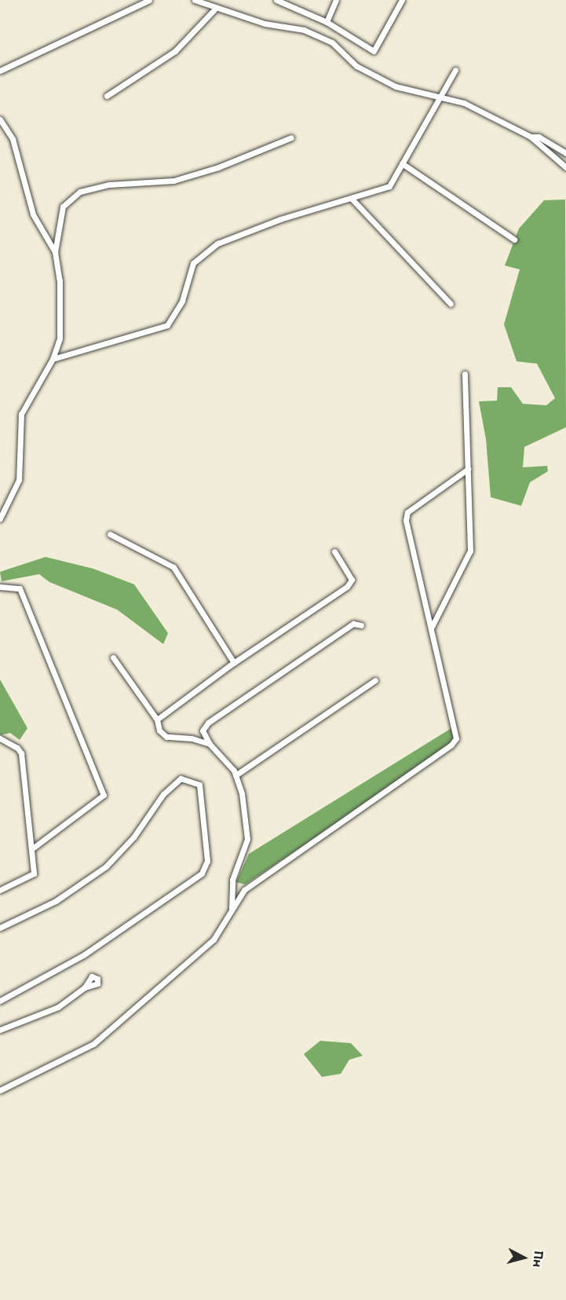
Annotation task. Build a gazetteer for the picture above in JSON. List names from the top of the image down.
{
  "north": "right"
}
